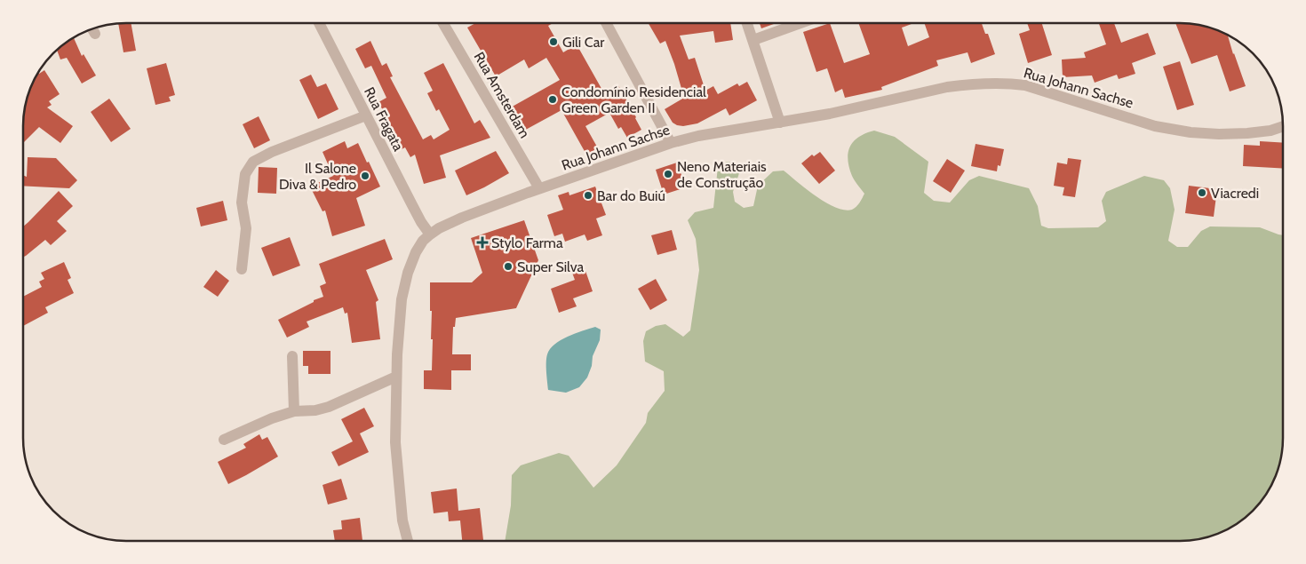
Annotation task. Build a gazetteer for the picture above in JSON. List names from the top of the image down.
{
  "streets": {
    "street": ["Rua Johann Sachse", "Rua Amsterdam", "Rua Fragata"]
  },
  "crossings": [
    ["Rua Johann Sachse", "Rua Amsterdam"],
    ["Rua Johann Sachse", "Rua Fragata"]
  ],
  "places": {
    "other": [
      "Gili Car",
      "Condomínio Residencial Green Garden II",
      "Neno Materiais de Construção",
      "Il Salone Diva & Pedro",
      "Viacredi",
      "Bar do Buiú",
      "Super Silva"
    ],
    "health": ["Stylo Farma"]
  }
}
